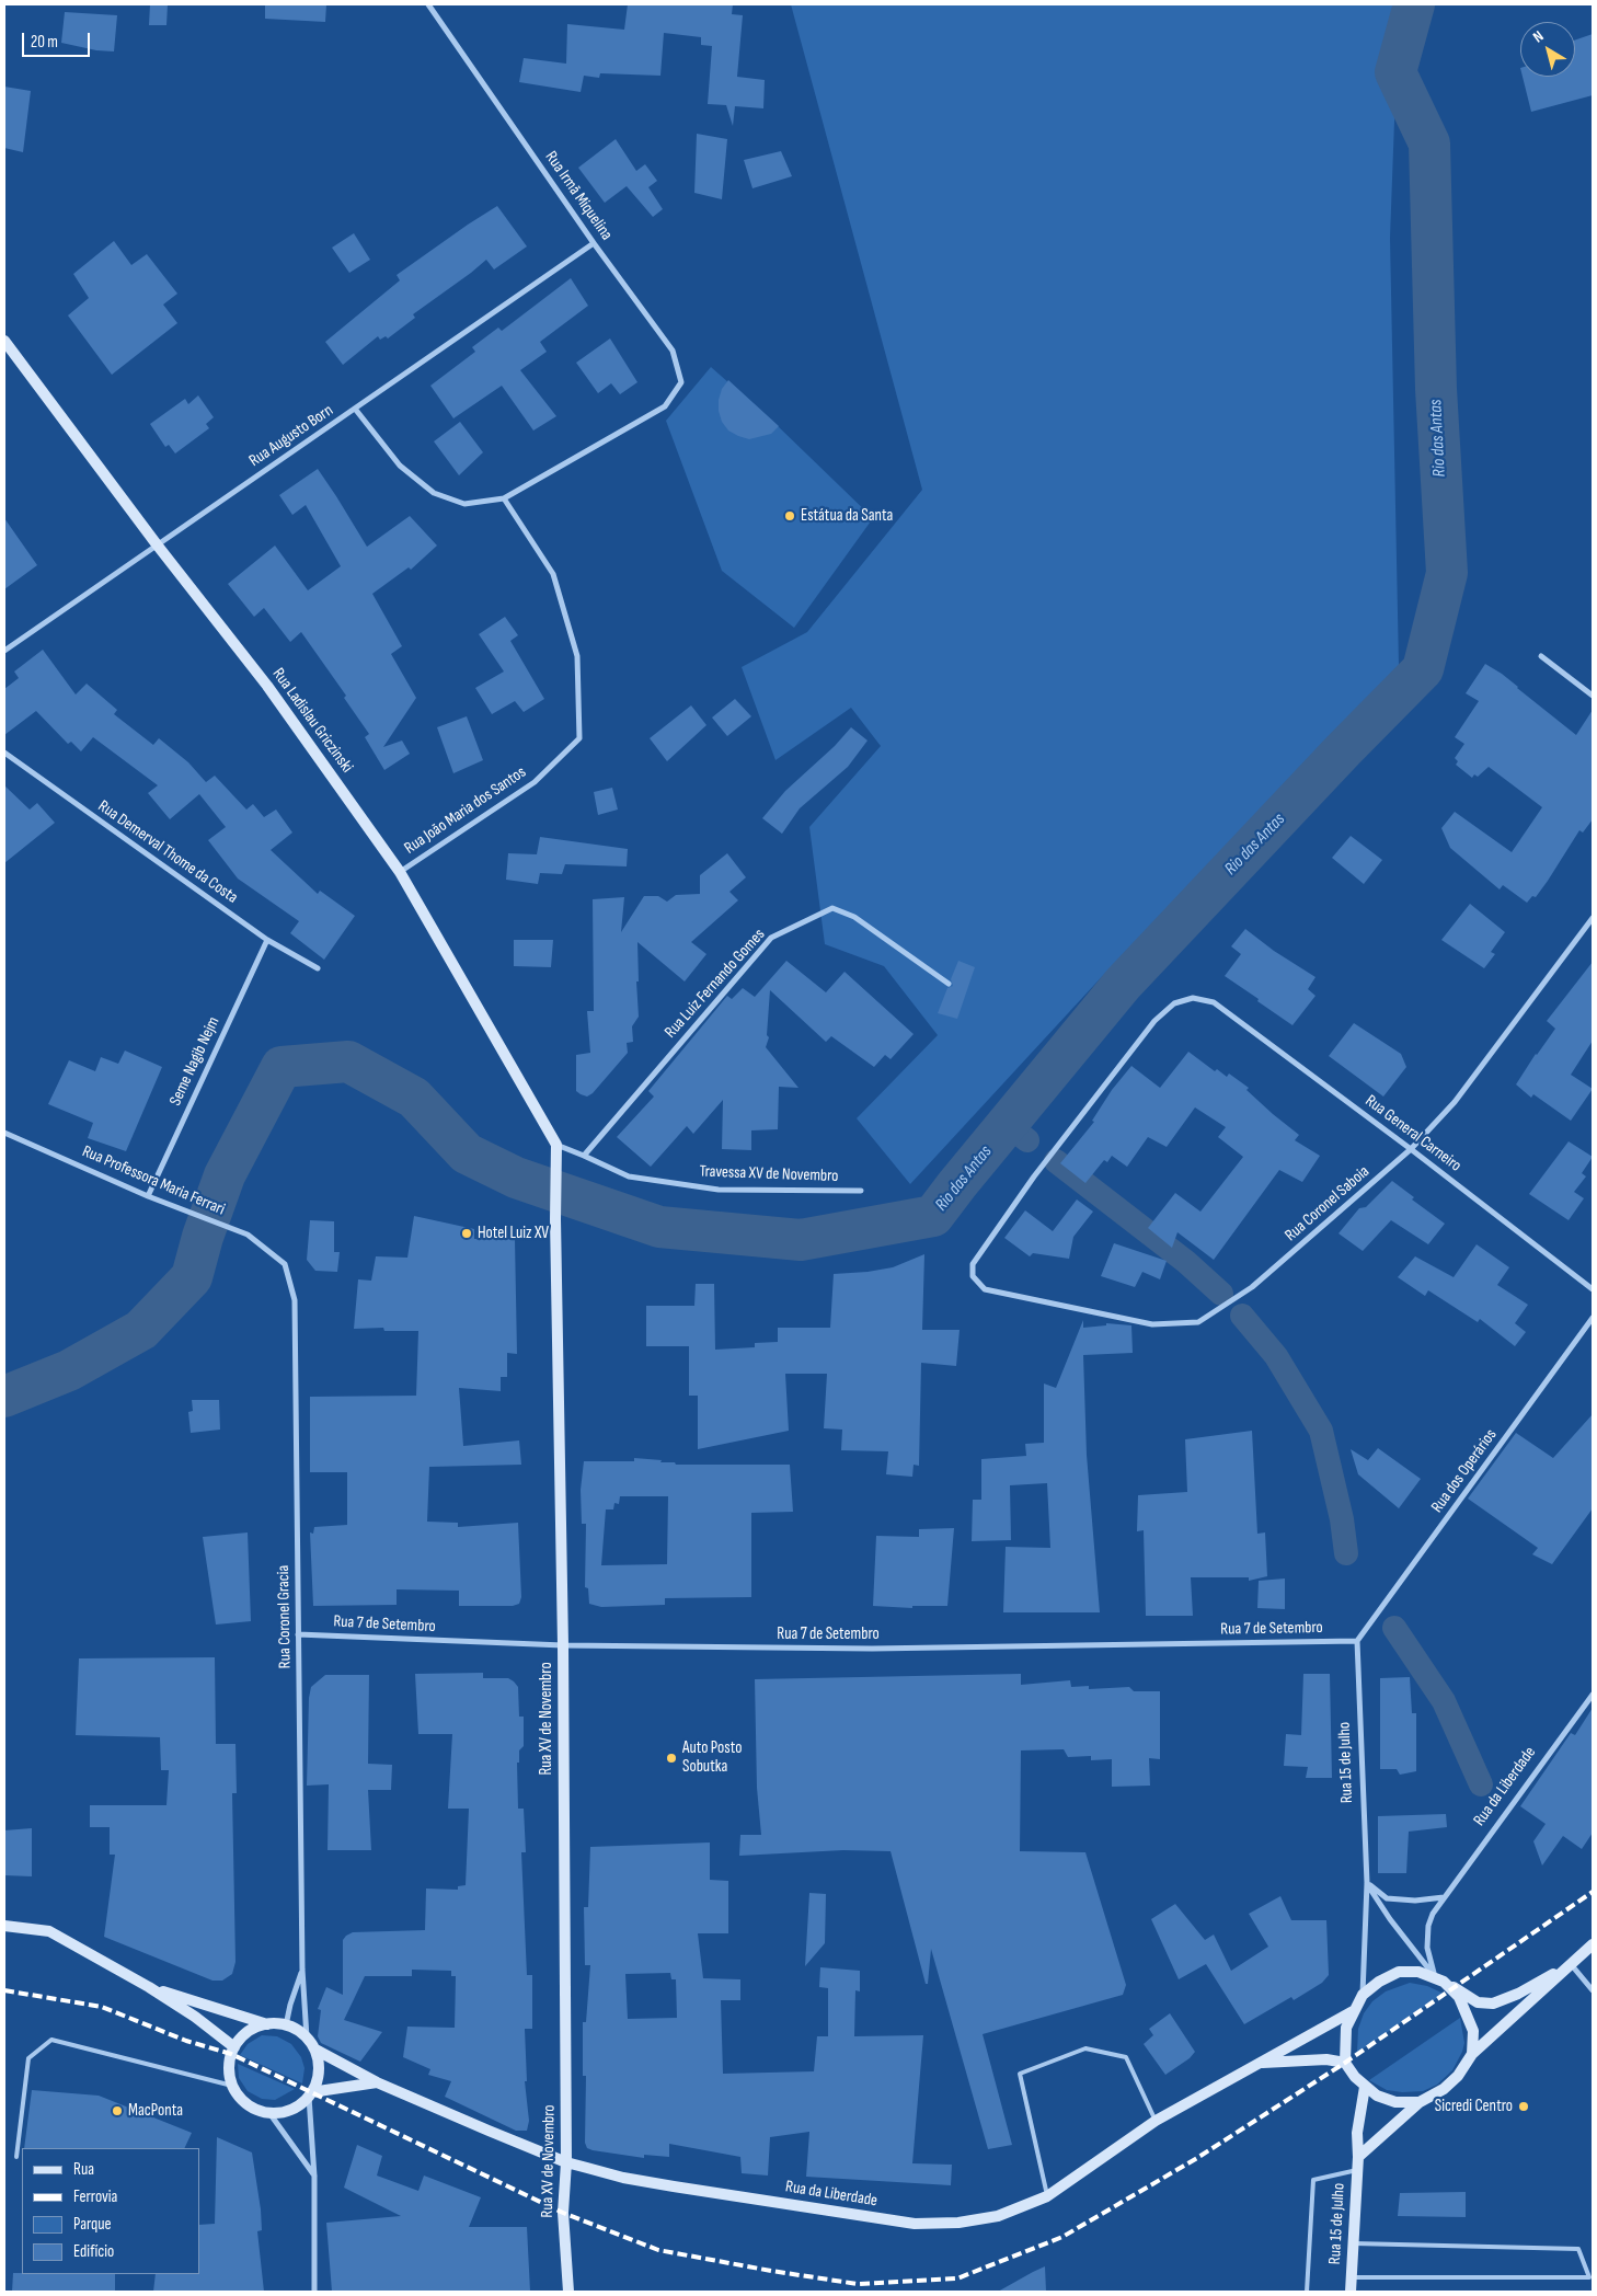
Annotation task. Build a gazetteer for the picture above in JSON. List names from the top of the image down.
{
  "streets": {
    "main road": [
      "Rua Ladislau Griczinski",
      "Rua XV de Novembro",
      "Rua 15 de Julho",
      "Rua da Liberdade"
    ],
    "street": [
      "Rua Irmã Miquelina",
      "Rua Augusto Born",
      "Rua João Maria dos Santos",
      "Rua Demerval Thome da Costa",
      "Rua Luiz Fernando Gomes",
      "Seme Nagib Nejm",
      "Rua General Carneiro",
      "Travessa XV de Novembro",
      "Rua Professora Maria Ferrari",
      "Rua Coronel Saboia",
      "Rua dos Operários",
      "Rua Coronel Gracia",
      "Rua 7 de Setembro"
    ]
  },
  "crossings": [
    ["Rua Irmã Miquelina", "Rua Augusto Born"],
    ["Rua Irmã Miquelina", "Rua João Maria dos Santos"],
    ["Rua Augusto Born", "Rua Ladislau Griczinski"],
    ["Rua Ladislau Griczinski", "Rua João Maria dos Santos"],
    ["Rua Ladislau Griczinski", "Rua XV de Novembro"],
    ["Rua Demerval Thome da Costa", "Seme Nagib Nejm"],
    ["Rua Luiz Fernando Gomes", "Travessa XV de Novembro"],
    ["Seme Nagib Nejm", "Rua Professora Maria Ferrari"],
    ["Rua General Carneiro", "Rua Coronel Saboia"],
    ["Rua Professora Maria Ferrari", "Rua Coronel Gracia"],
    ["Rua dos Operários", "Rua 7 de Setembro"],
    ["Rua dos Operários", "Rua 15 de Julho"],
    ["Rua Coronel Gracia", "Rua 7 de Setembro"],
    ["Rua Coronel Gracia", "Rua da Liberdade"],
    ["Rua 7 de Setembro", "Rua XV de Novembro"],
    ["Rua 7 de Setembro", "Rua 15 de Julho"],
    ["Rua XV de Novembro", "Rua da Liberdade"],
    ["Rua 15 de Julho", "Rua da Liberdade"]
  ],
  "water": ["Rio das Antas"],
  "places": [
    "Estátua da Santa",
    "Hotel Luiz XV",
    "Auto Posto Sobutka",
    "Sicredi Centro",
    "MacPonta"
  ],
  "legend": [
    "Rua",
    "Ferrovia",
    "Parque",
    "Edifício"
  ],
  "scale_bar": "20 m",
  "north": "top left"
}
